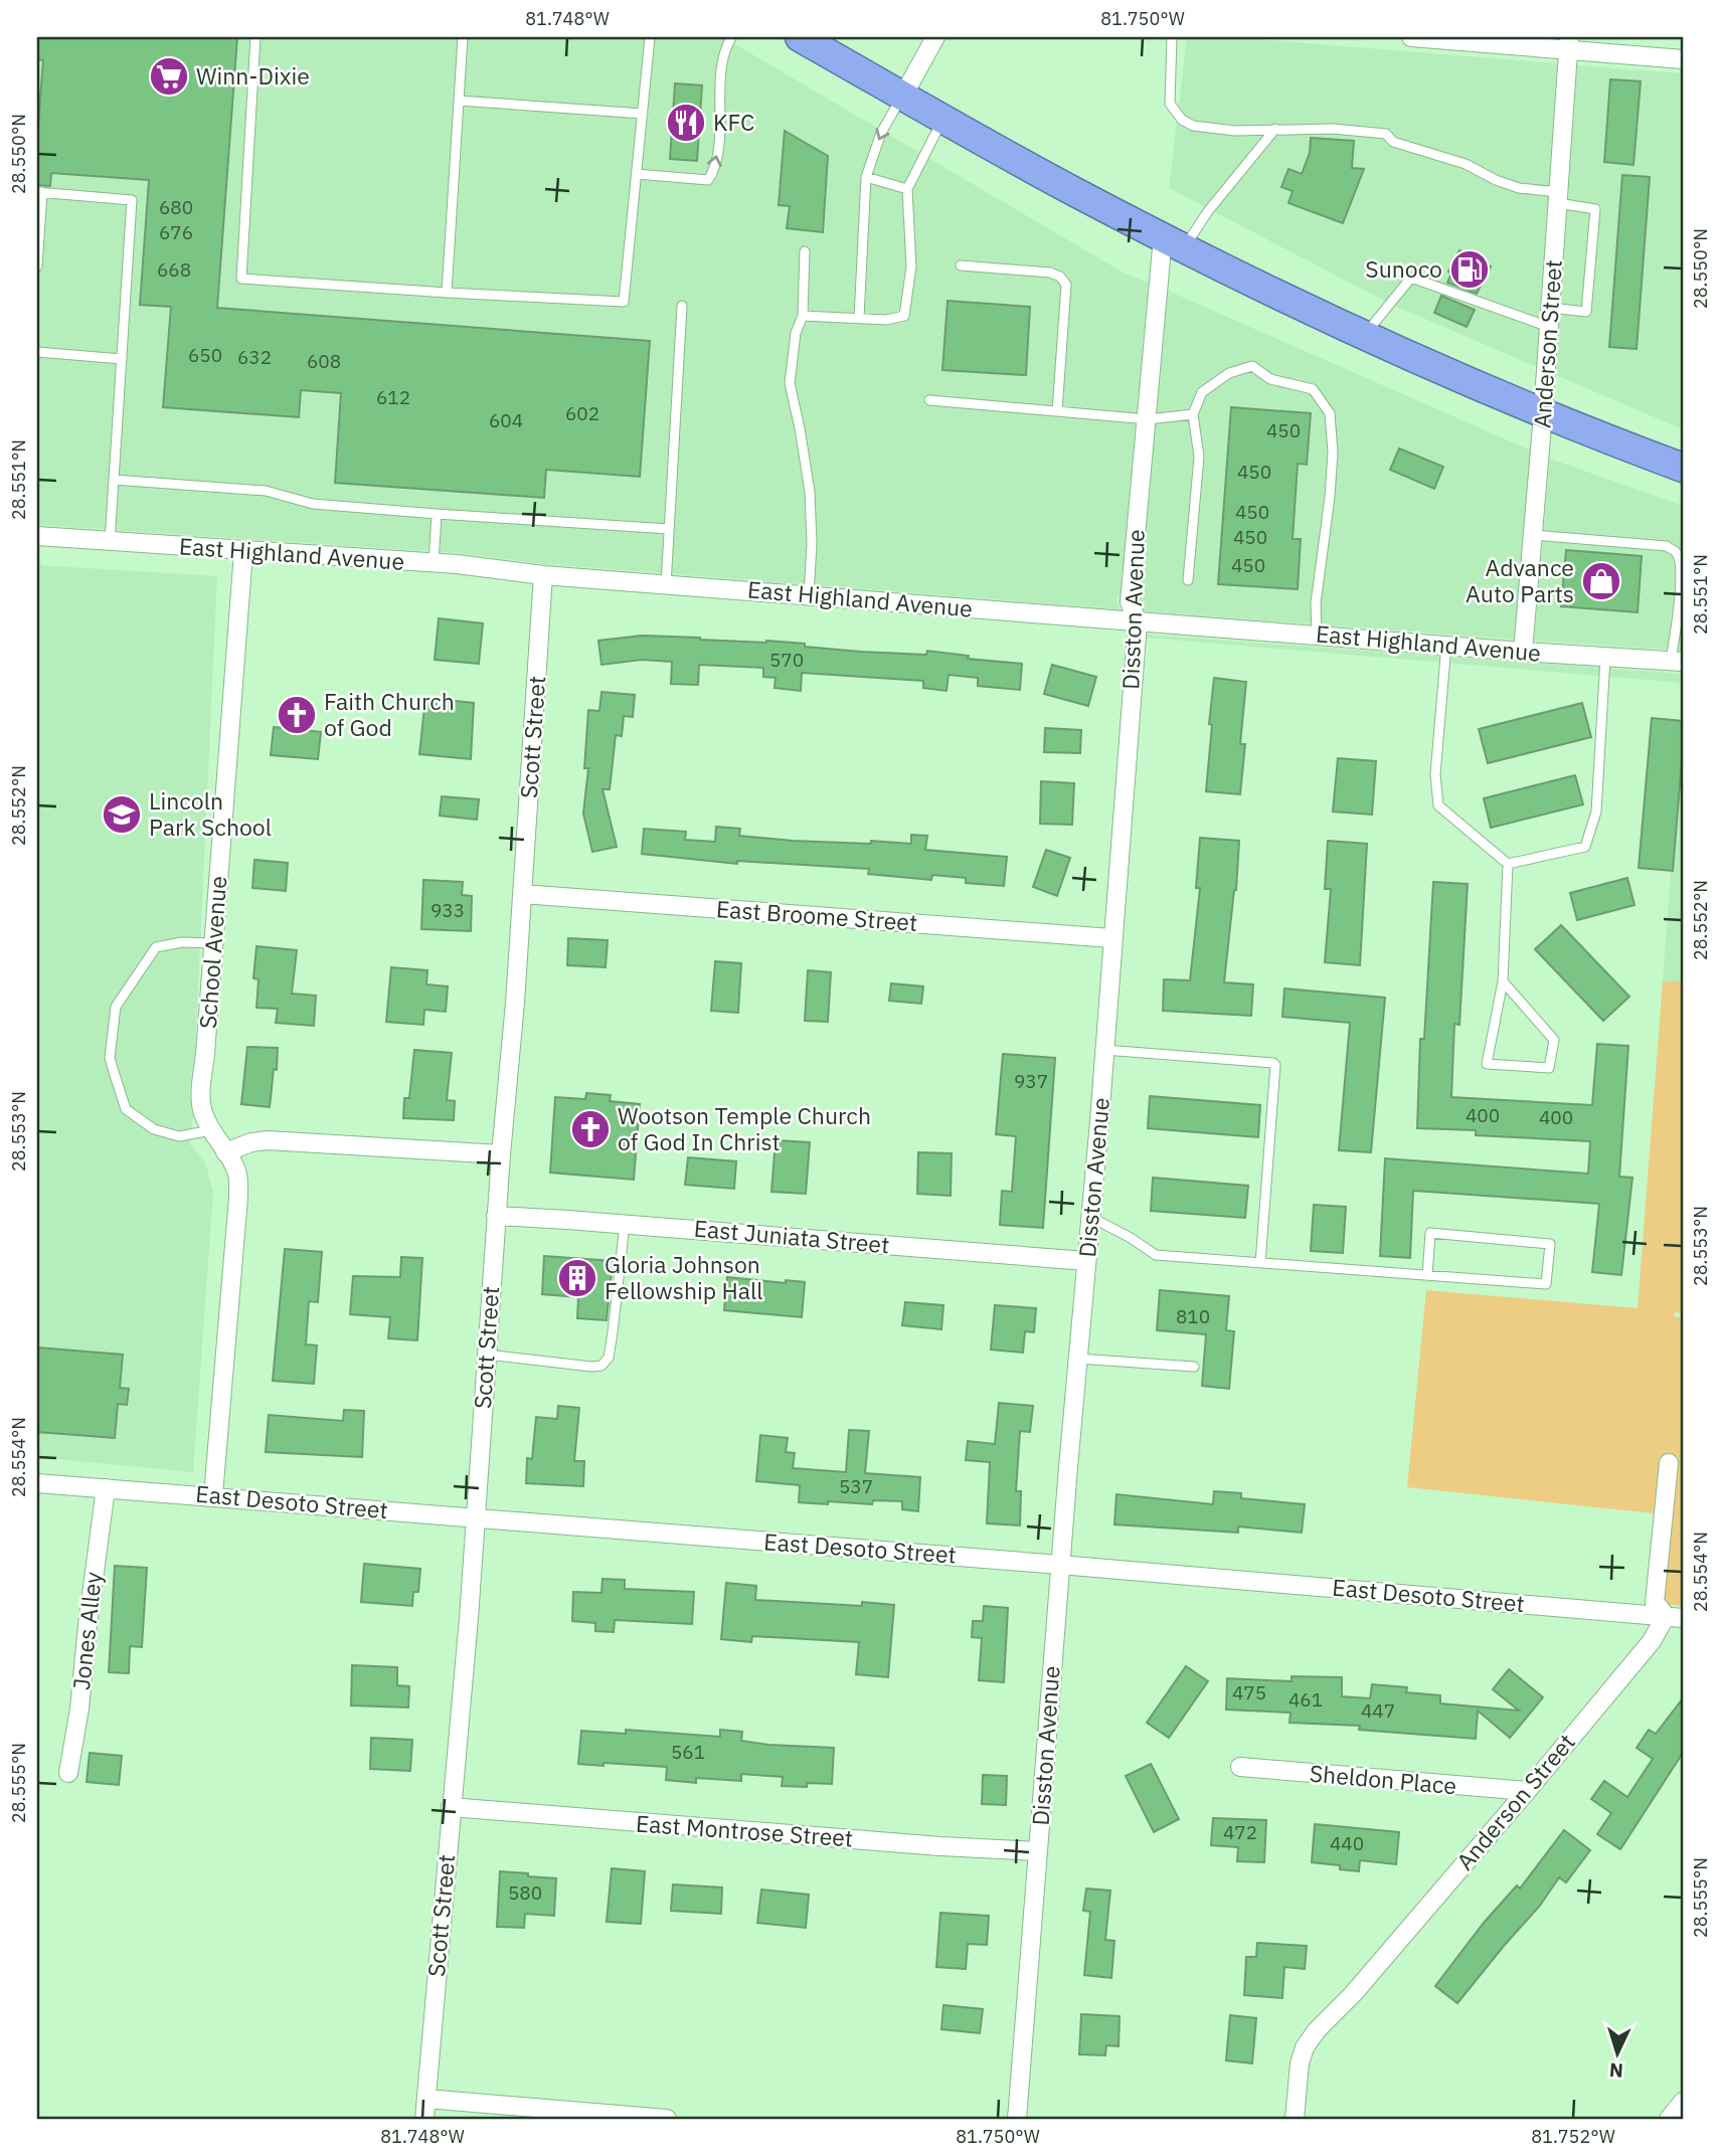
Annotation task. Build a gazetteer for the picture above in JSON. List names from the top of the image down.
{
  "streets": {
    "street": [
      "Anderson Street",
      "East Highland Avenue",
      "Disston Avenue",
      "Scott Street",
      "East Broome Street",
      "School Avenue",
      "East Juniata Street",
      "East Desoto Street",
      "Jones Alley",
      "Sheldon Place",
      "East Montrose Street"
    ]
  },
  "crossings": [
    ["Anderson Street", "East Highland Avenue"],
    ["Anderson Street", "East Desoto Street"],
    ["Anderson Street", "Sheldon Place"],
    ["East Highland Avenue", "Disston Avenue"],
    ["East Highland Avenue", "Scott Street"],
    ["East Highland Avenue", "School Avenue"],
    ["Disston Avenue", "East Broome Street"],
    ["Disston Avenue", "East Juniata Street"],
    ["Disston Avenue", "East Desoto Street"],
    ["Disston Avenue", "East Montrose Street"],
    ["Scott Street", "East Broome Street"],
    ["Scott Street", "East Juniata Street"],
    ["Scott Street", "East Desoto Street"],
    ["Scott Street", "East Montrose Street"],
    ["East Desoto Street", "Jones Alley"]
  ],
  "places": {
    "supermarket": ["Winn-Dixie"],
    "restaurant": ["KFC"],
    "fuel station": ["Sunoco"],
    "shop": ["Advance Auto Parts"],
    "church": ["Faith Church of God", "Wootson Temple Church of God In Christ"],
    "school or university": ["Lincoln Park School"],
    "building": ["Gloria Johnson Fellowship Hall"]
  },
  "house_numbers": [
    "680",
    "676",
    "668",
    "650",
    "632",
    "608",
    "612",
    "602",
    "604",
    "450",
    "450",
    "450",
    "450",
    "450",
    "570",
    "933",
    "937",
    "400",
    "400",
    "810",
    "537",
    "475",
    "461",
    "447",
    "561",
    "472",
    "440",
    "580"
  ],
  "north": "bottom",
  "coordinates": [
    "81.748°W",
    "81.750°W",
    "28.550°N",
    "28.551°N",
    "28.552°N",
    "28.553°N",
    "28.554°N",
    "28.555°N",
    "81.752°W"
  ]
}
